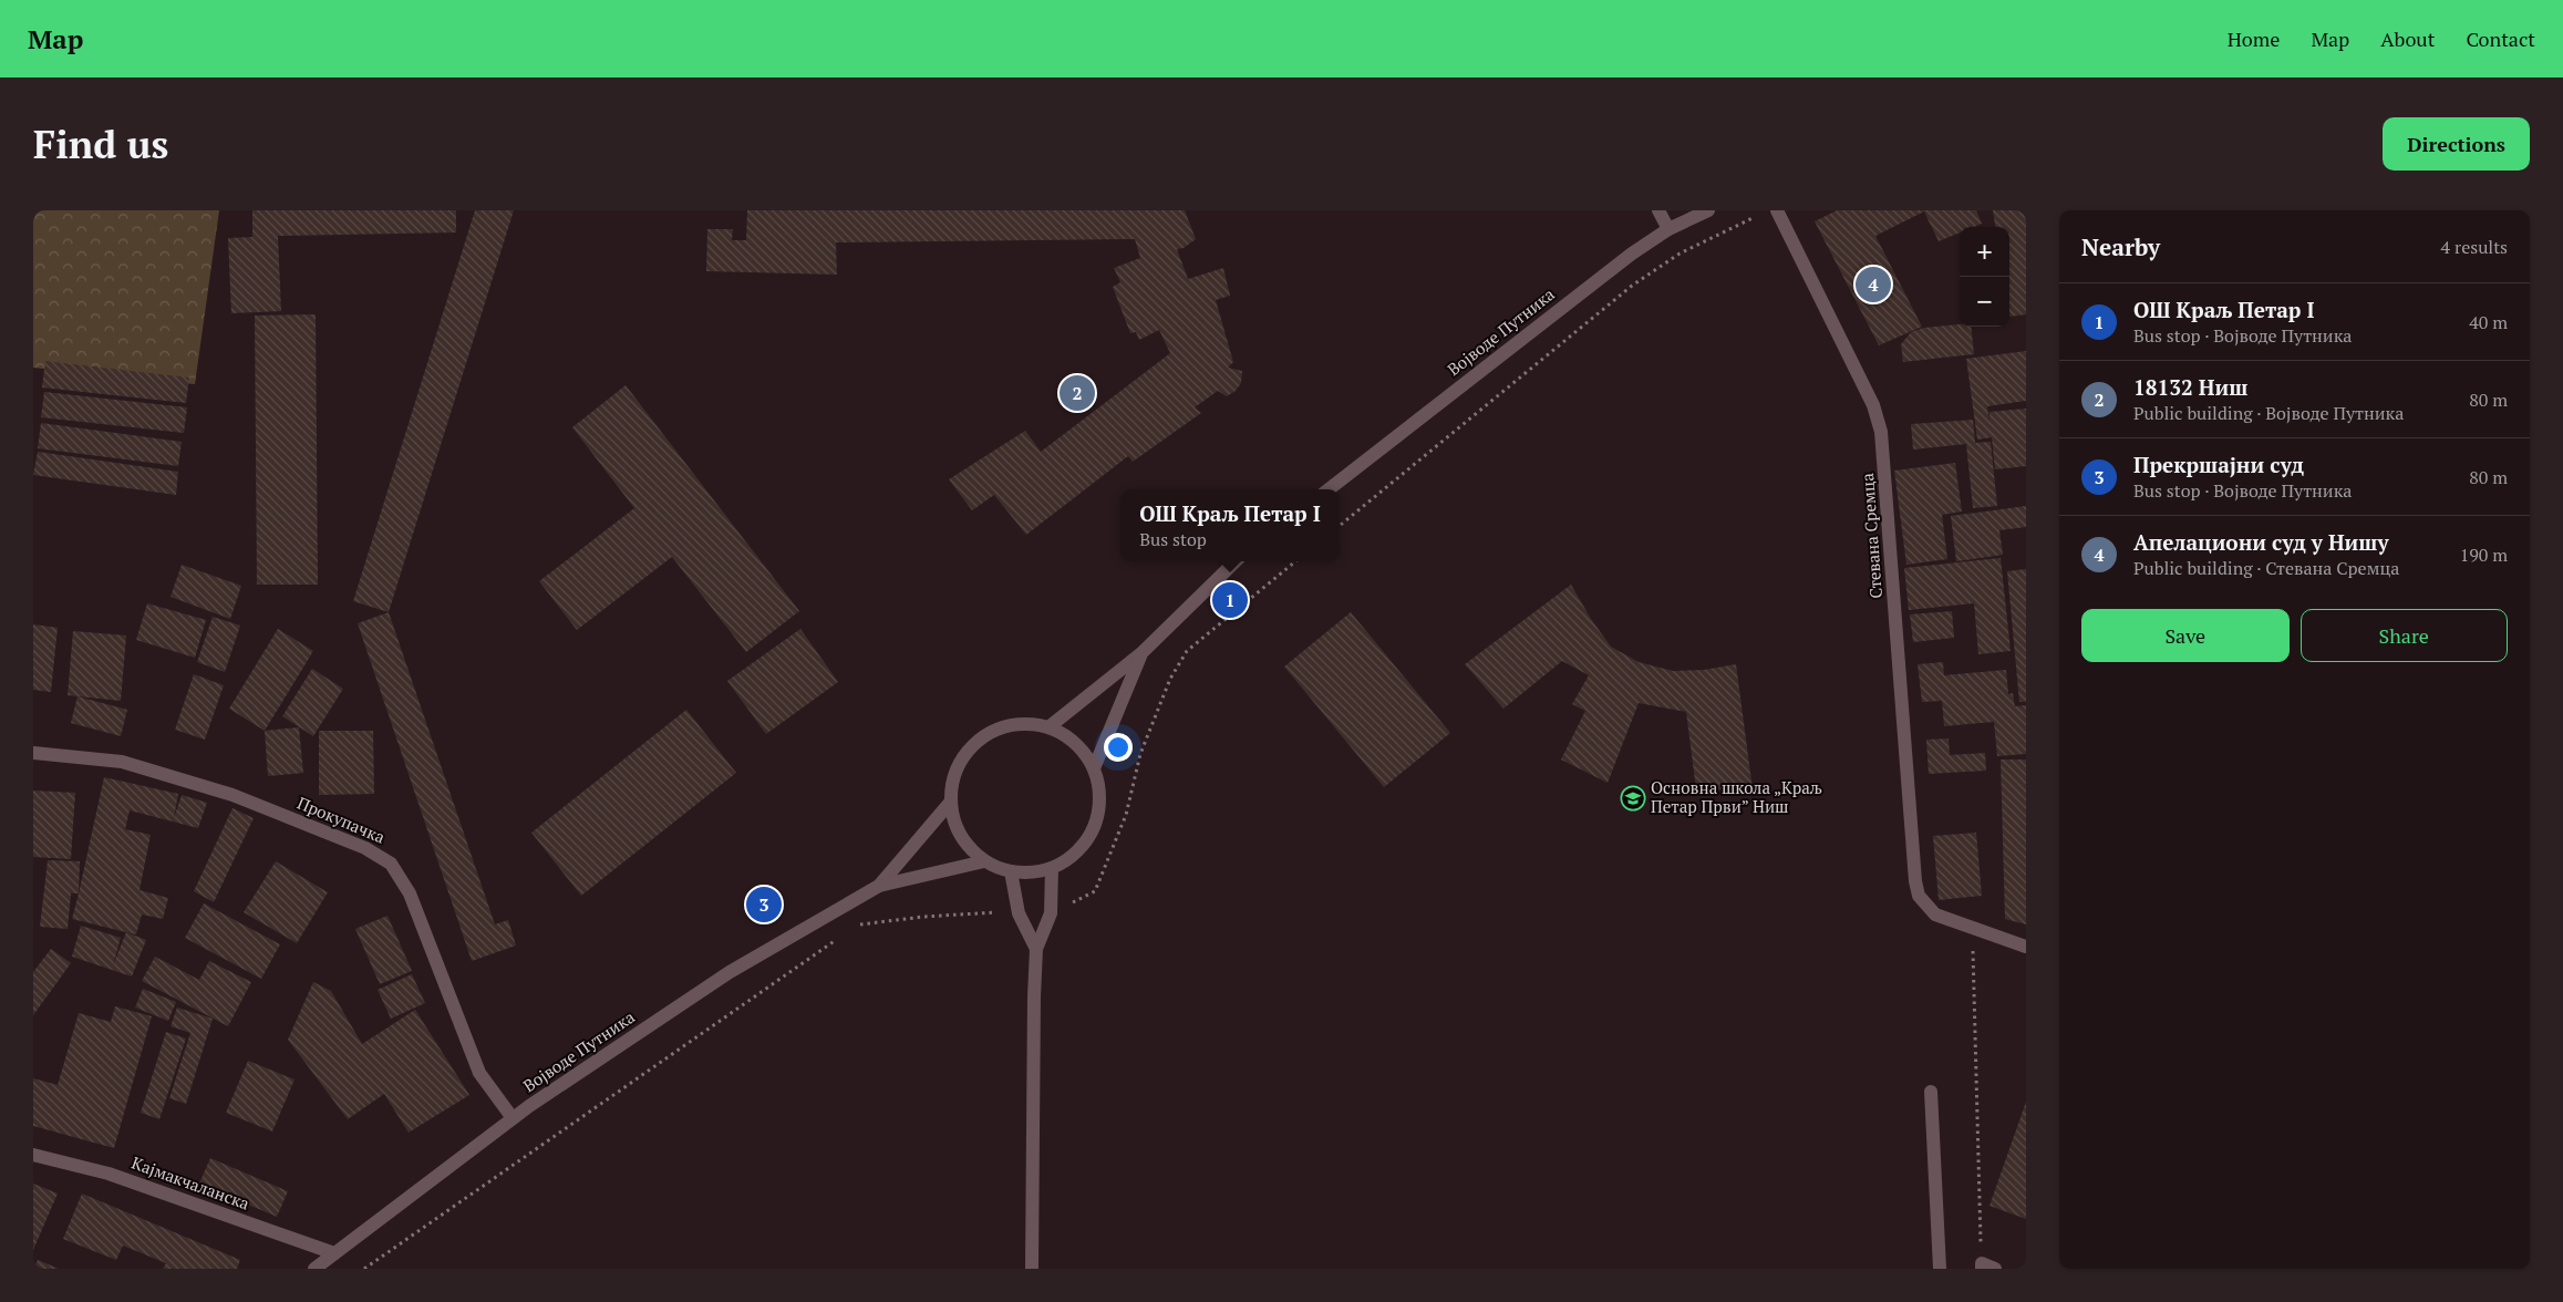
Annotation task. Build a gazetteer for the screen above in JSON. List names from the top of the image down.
{
  "streets": {
    "street": [
      "Војводе Путника",
      "Стевана Сремца",
      "Прокупачка",
      "Кајмакчаланска"
    ]
  },
  "crossings": [
    ["Војводе Путника", "Прокупачка"],
    ["Војводе Путника", "Кајмакчаланска"]
  ],
  "places": {
    "school or university": ["Основна школа „Краљ Петар Први” Ниш"]
  },
  "page": {
    "header": "Map",
    "nav": [
      "Home",
      "Map",
      "About",
      "Contact"
    ],
    "buttons": [
      "Directions",
      ["Save", "Share"]
    ],
    "title": "Find us",
    "heading": ["Nearby", "4 results"],
    "map_buttons": ["+", "−"],
    "pins": [
      "4",
      "2",
      "1",
      "3"
    ],
    "list": [
      {
        "mark": "1",
        "name": "ОШ Краљ Петар I",
        "note": "Bus stop · Војводе Путника",
        "value": "40 m"
      },
      {
        "mark": "2",
        "name": "18132 Ниш",
        "note": "Public building · Војводе Путника",
        "value": "80 m"
      },
      {
        "mark": "3",
        "name": "Прекршајни суд",
        "note": "Bus stop · Војводе Путника",
        "value": "80 m"
      },
      {
        "mark": "4",
        "name": "Апелациони суд у Нишу",
        "note": "Public building · Стевана Сремца",
        "value": "190 m"
      }
    ],
    "popup": ["ОШ Краљ Петар I", "Bus stop"]
  }
}
